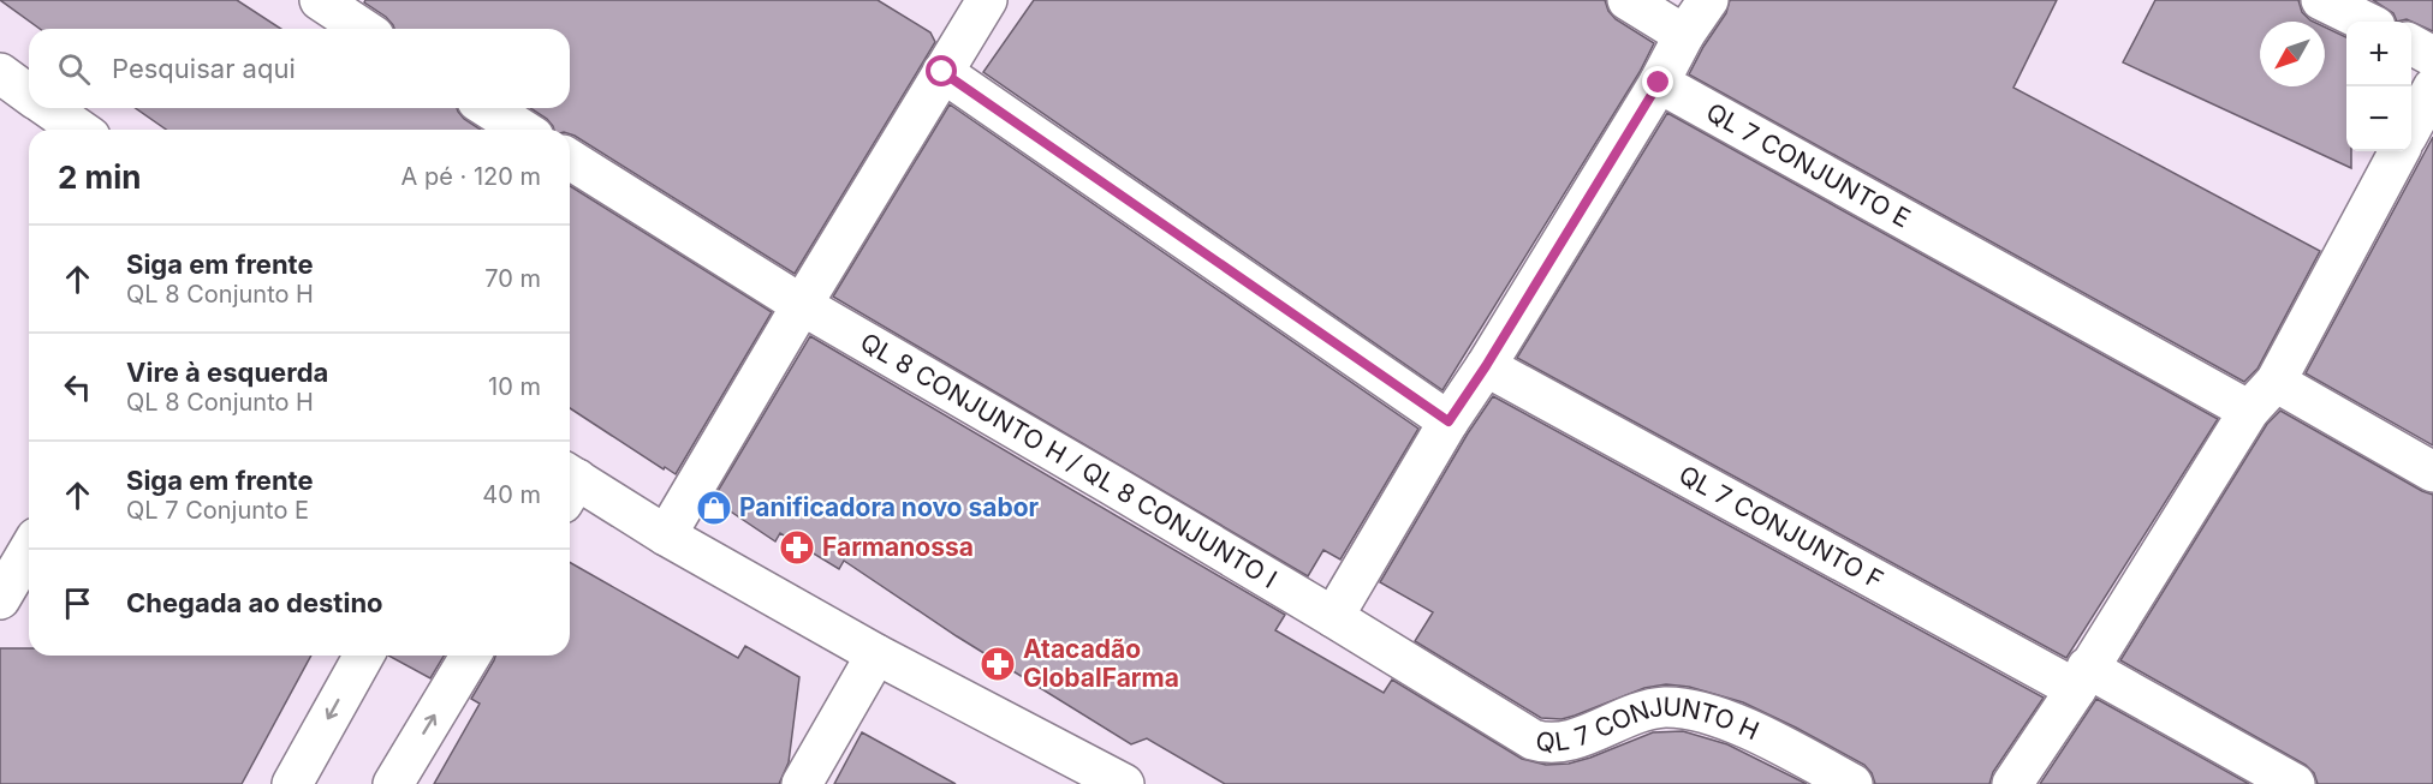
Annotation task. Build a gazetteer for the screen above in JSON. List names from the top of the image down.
{
  "streets": {
    "street": [
      "QL 7 CONJUNTO E",
      "QL 8 CONJUNTO H / QL 8 CONJUNTO I",
      "QL 7 CONJUNTO F",
      "QL 7 CONJUNTO H"
    ]
  },
  "crossings": [
    ["QL 8 CONJUNTO H / QL 8 CONJUNTO I", "QL 7 CONJUNTO H"]
  ],
  "places": {
    "shop": ["Panificadora novo sabor"],
    "pharmacy": ["Farmanossa", "Atacadão GlobalFarma"]
  },
  "north": "bottom left",
  "page": {
    "map_buttons": ["+", "−"],
    "search": "Pesquisar aqui",
    "heading": ["2 min", "A pé · 120 m"],
    "list": [
      ["Siga em frente", "QL 8 Conjunto H", "70 m"],
      ["Vire à esquerda", "QL 8 Conjunto H", "10 m"],
      ["Siga em frente", "QL 7 Conjunto E", "40 m"],
      "Chegada ao destino"
    ]
  }
}
